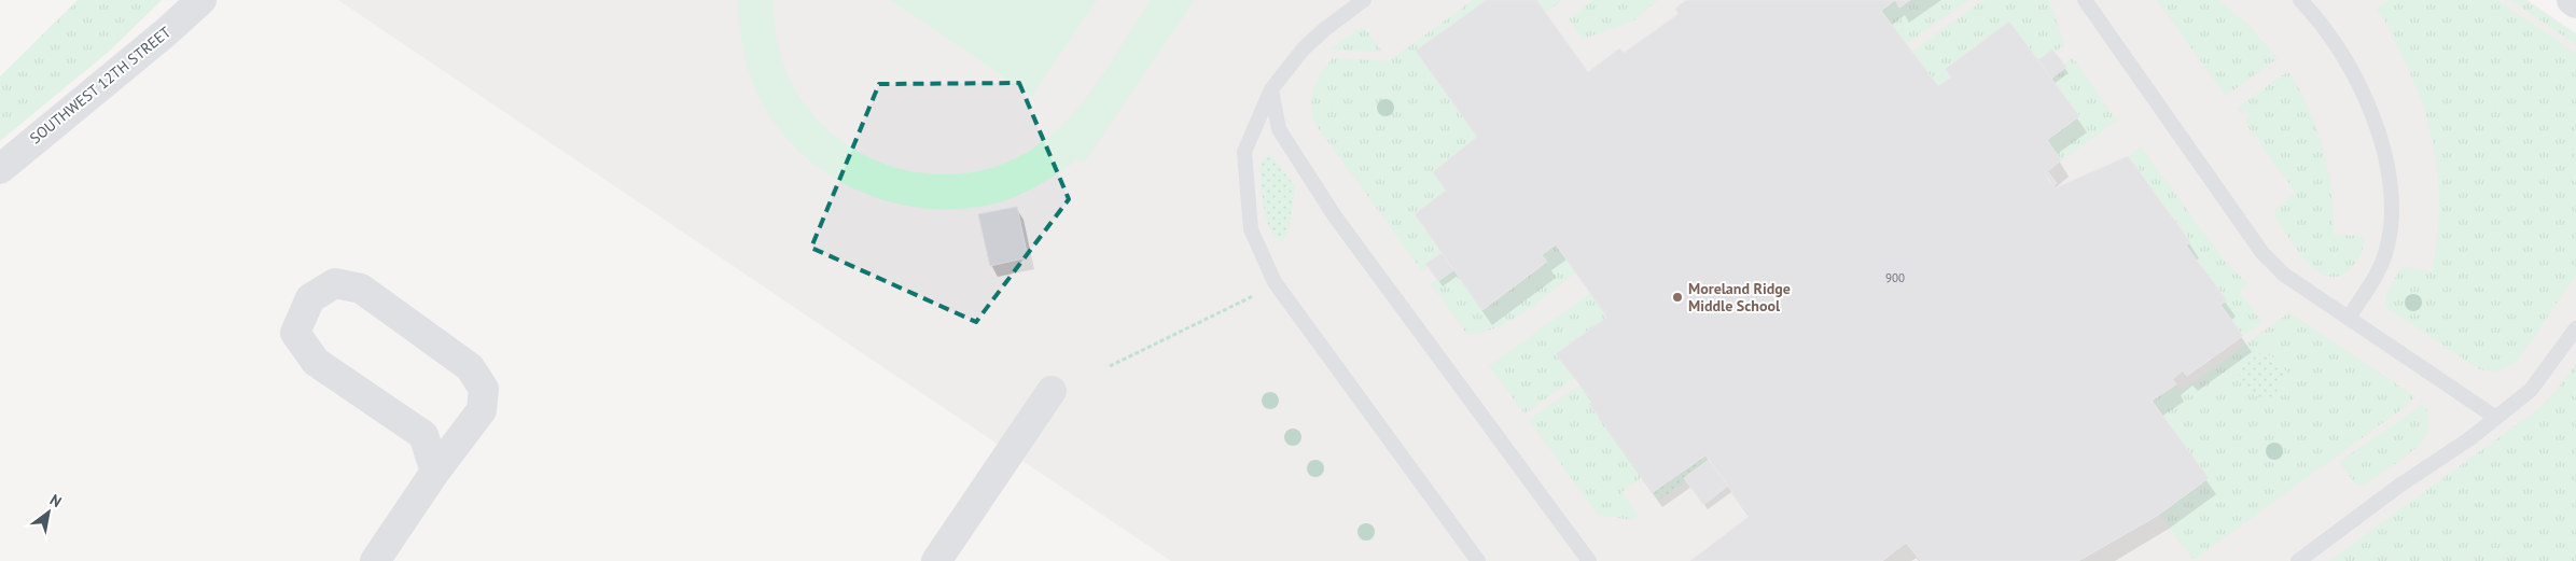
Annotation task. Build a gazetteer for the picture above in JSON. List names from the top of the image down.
{
  "streets": {
    "street": ["SOUTHWEST 12TH STREET"]
  },
  "places": ["Moreland Ridge Middle School"],
  "house_numbers": ["900"],
  "north": "top right"
}
